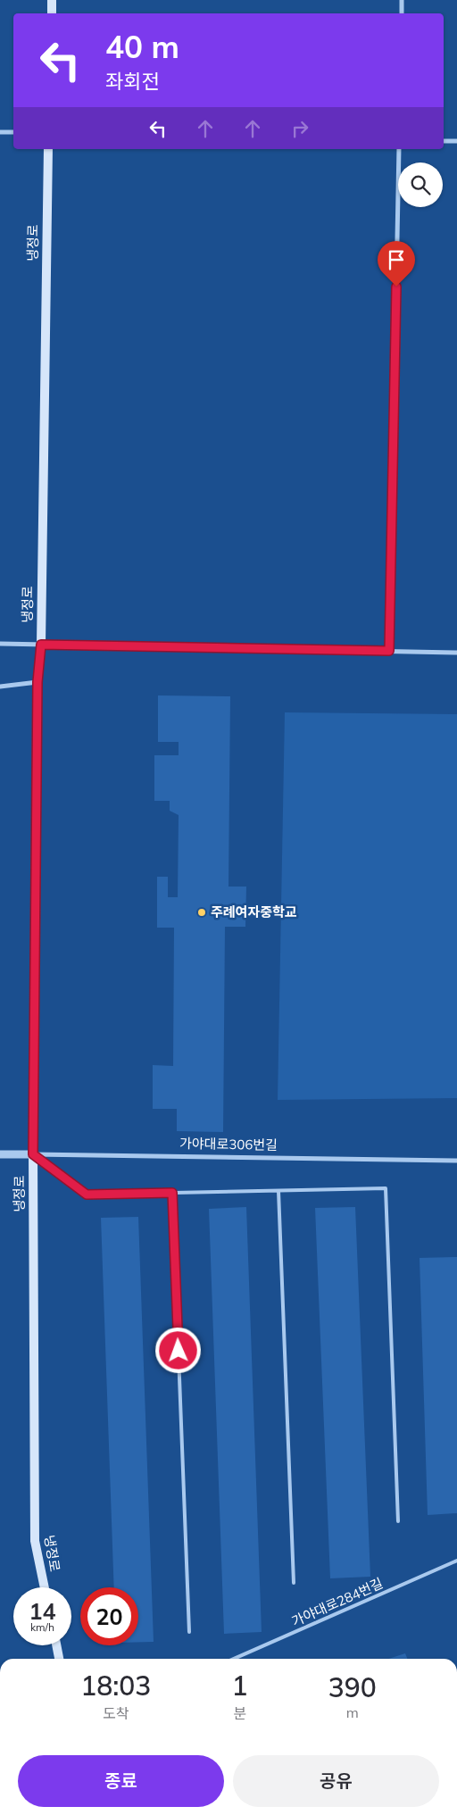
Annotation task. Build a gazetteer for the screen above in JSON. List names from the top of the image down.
{
  "streets": {
    "main road": ["냉정로"],
    "street": ["가야대로306번길"],
    "lane": ["가야대로284번길"]
  },
  "crossings": [
    ["냉정로", "가야대로306번길"]
  ],
  "places": ["주례여자중학교"],
  "page": {
    "turn": ["40 m", "좌회전"],
    "speed": "14 km/h",
    "limit": "20",
    "eta": [
      "18:03",
      "도착",
      "1",
      "분",
      "390",
      "m"
    ],
    "buttons": ["종료", "공유"]
  }
}
